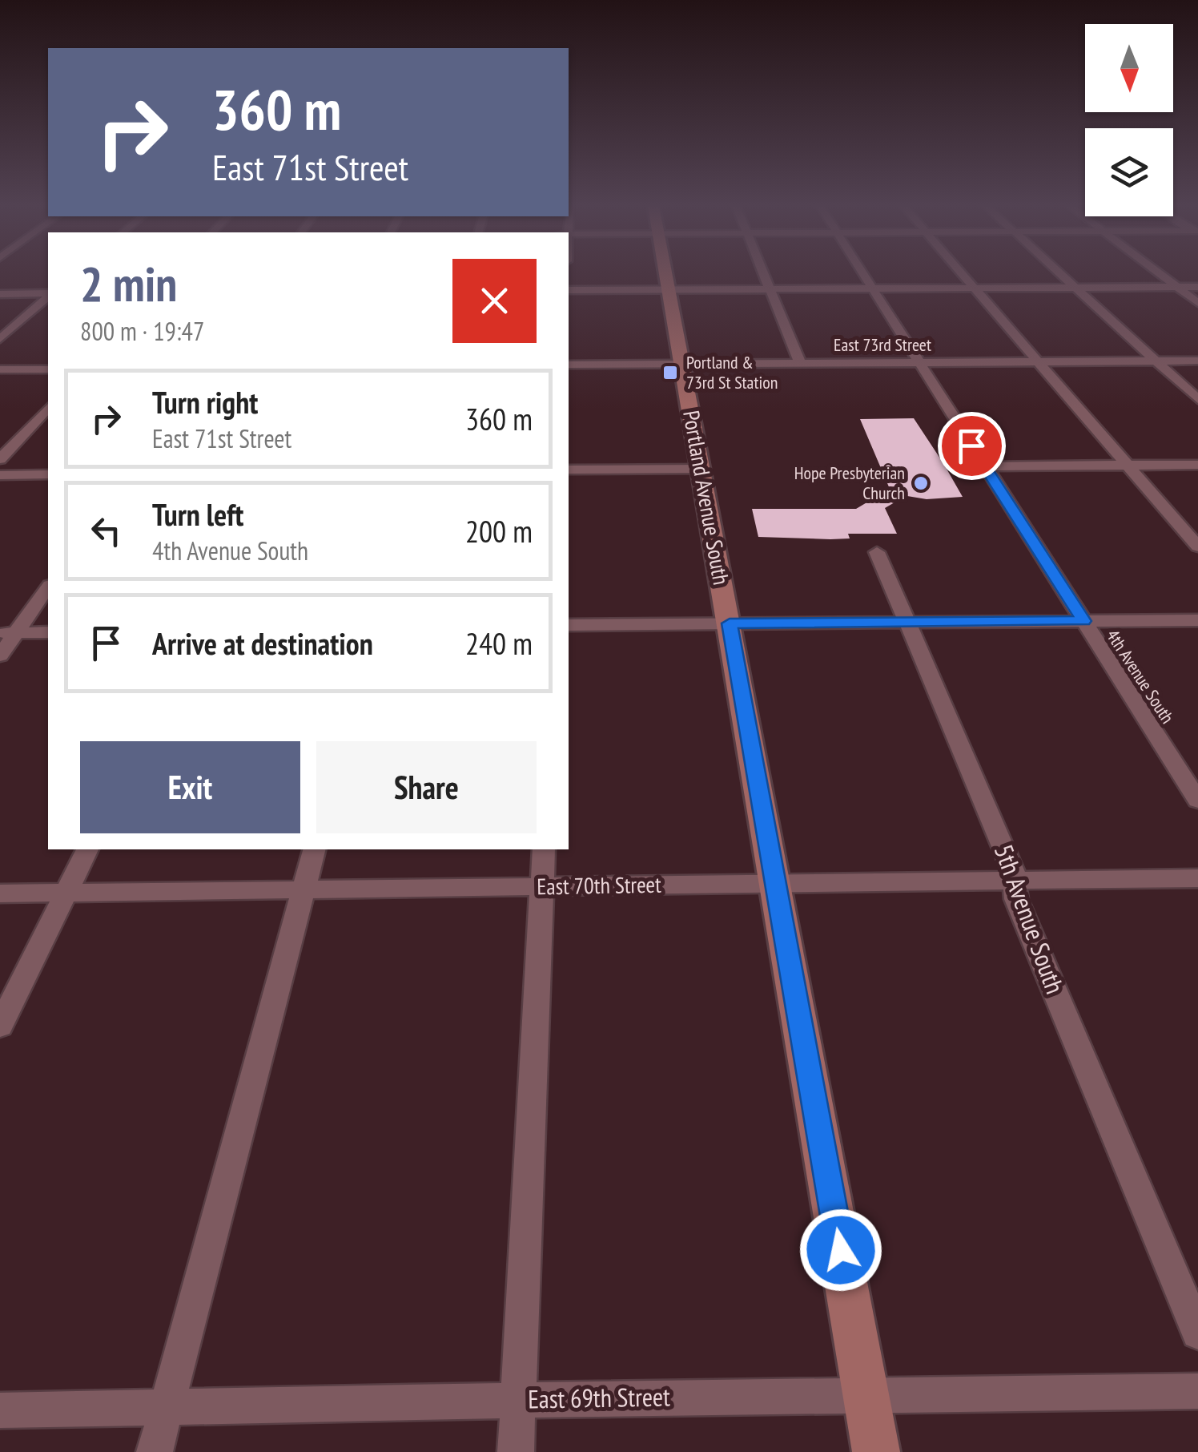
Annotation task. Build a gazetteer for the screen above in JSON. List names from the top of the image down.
{
  "streets": {
    "main road": ["Portland Avenue South"],
    "street": [
      "East 73rd Street",
      "4th Avenue South",
      "East 70th Street",
      "5th Avenue South",
      "East 69th Street"
    ]
  },
  "crossings": [
    ["East 73rd Street", "Portland Avenue South"],
    ["East 73rd Street", "4th Avenue South"],
    ["Portland Avenue South", "East 70th Street"],
    ["Portland Avenue South", "East 69th Street"],
    ["East 70th Street", "5th Avenue South"]
  ],
  "places": {
    "transit": ["Portland & 73rd St Station"],
    "other": ["Hope Presbyterian Church"]
  },
  "north": "bottom",
  "page": {
    "turn": ["360 m", "East 71st Street"],
    "heading": ["2 min", "800 m · 19:47"],
    "list": [
      {
        "name": "Turn right",
        "note": "East 71st Street",
        "value": "360 m"
      },
      {
        "name": "Turn left",
        "note": "4th Avenue South",
        "value": "200 m"
      },
      {
        "name": "Arrive at destination",
        "value": "240 m"
      }
    ],
    "buttons": ["Exit", "Share"]
  }
}
